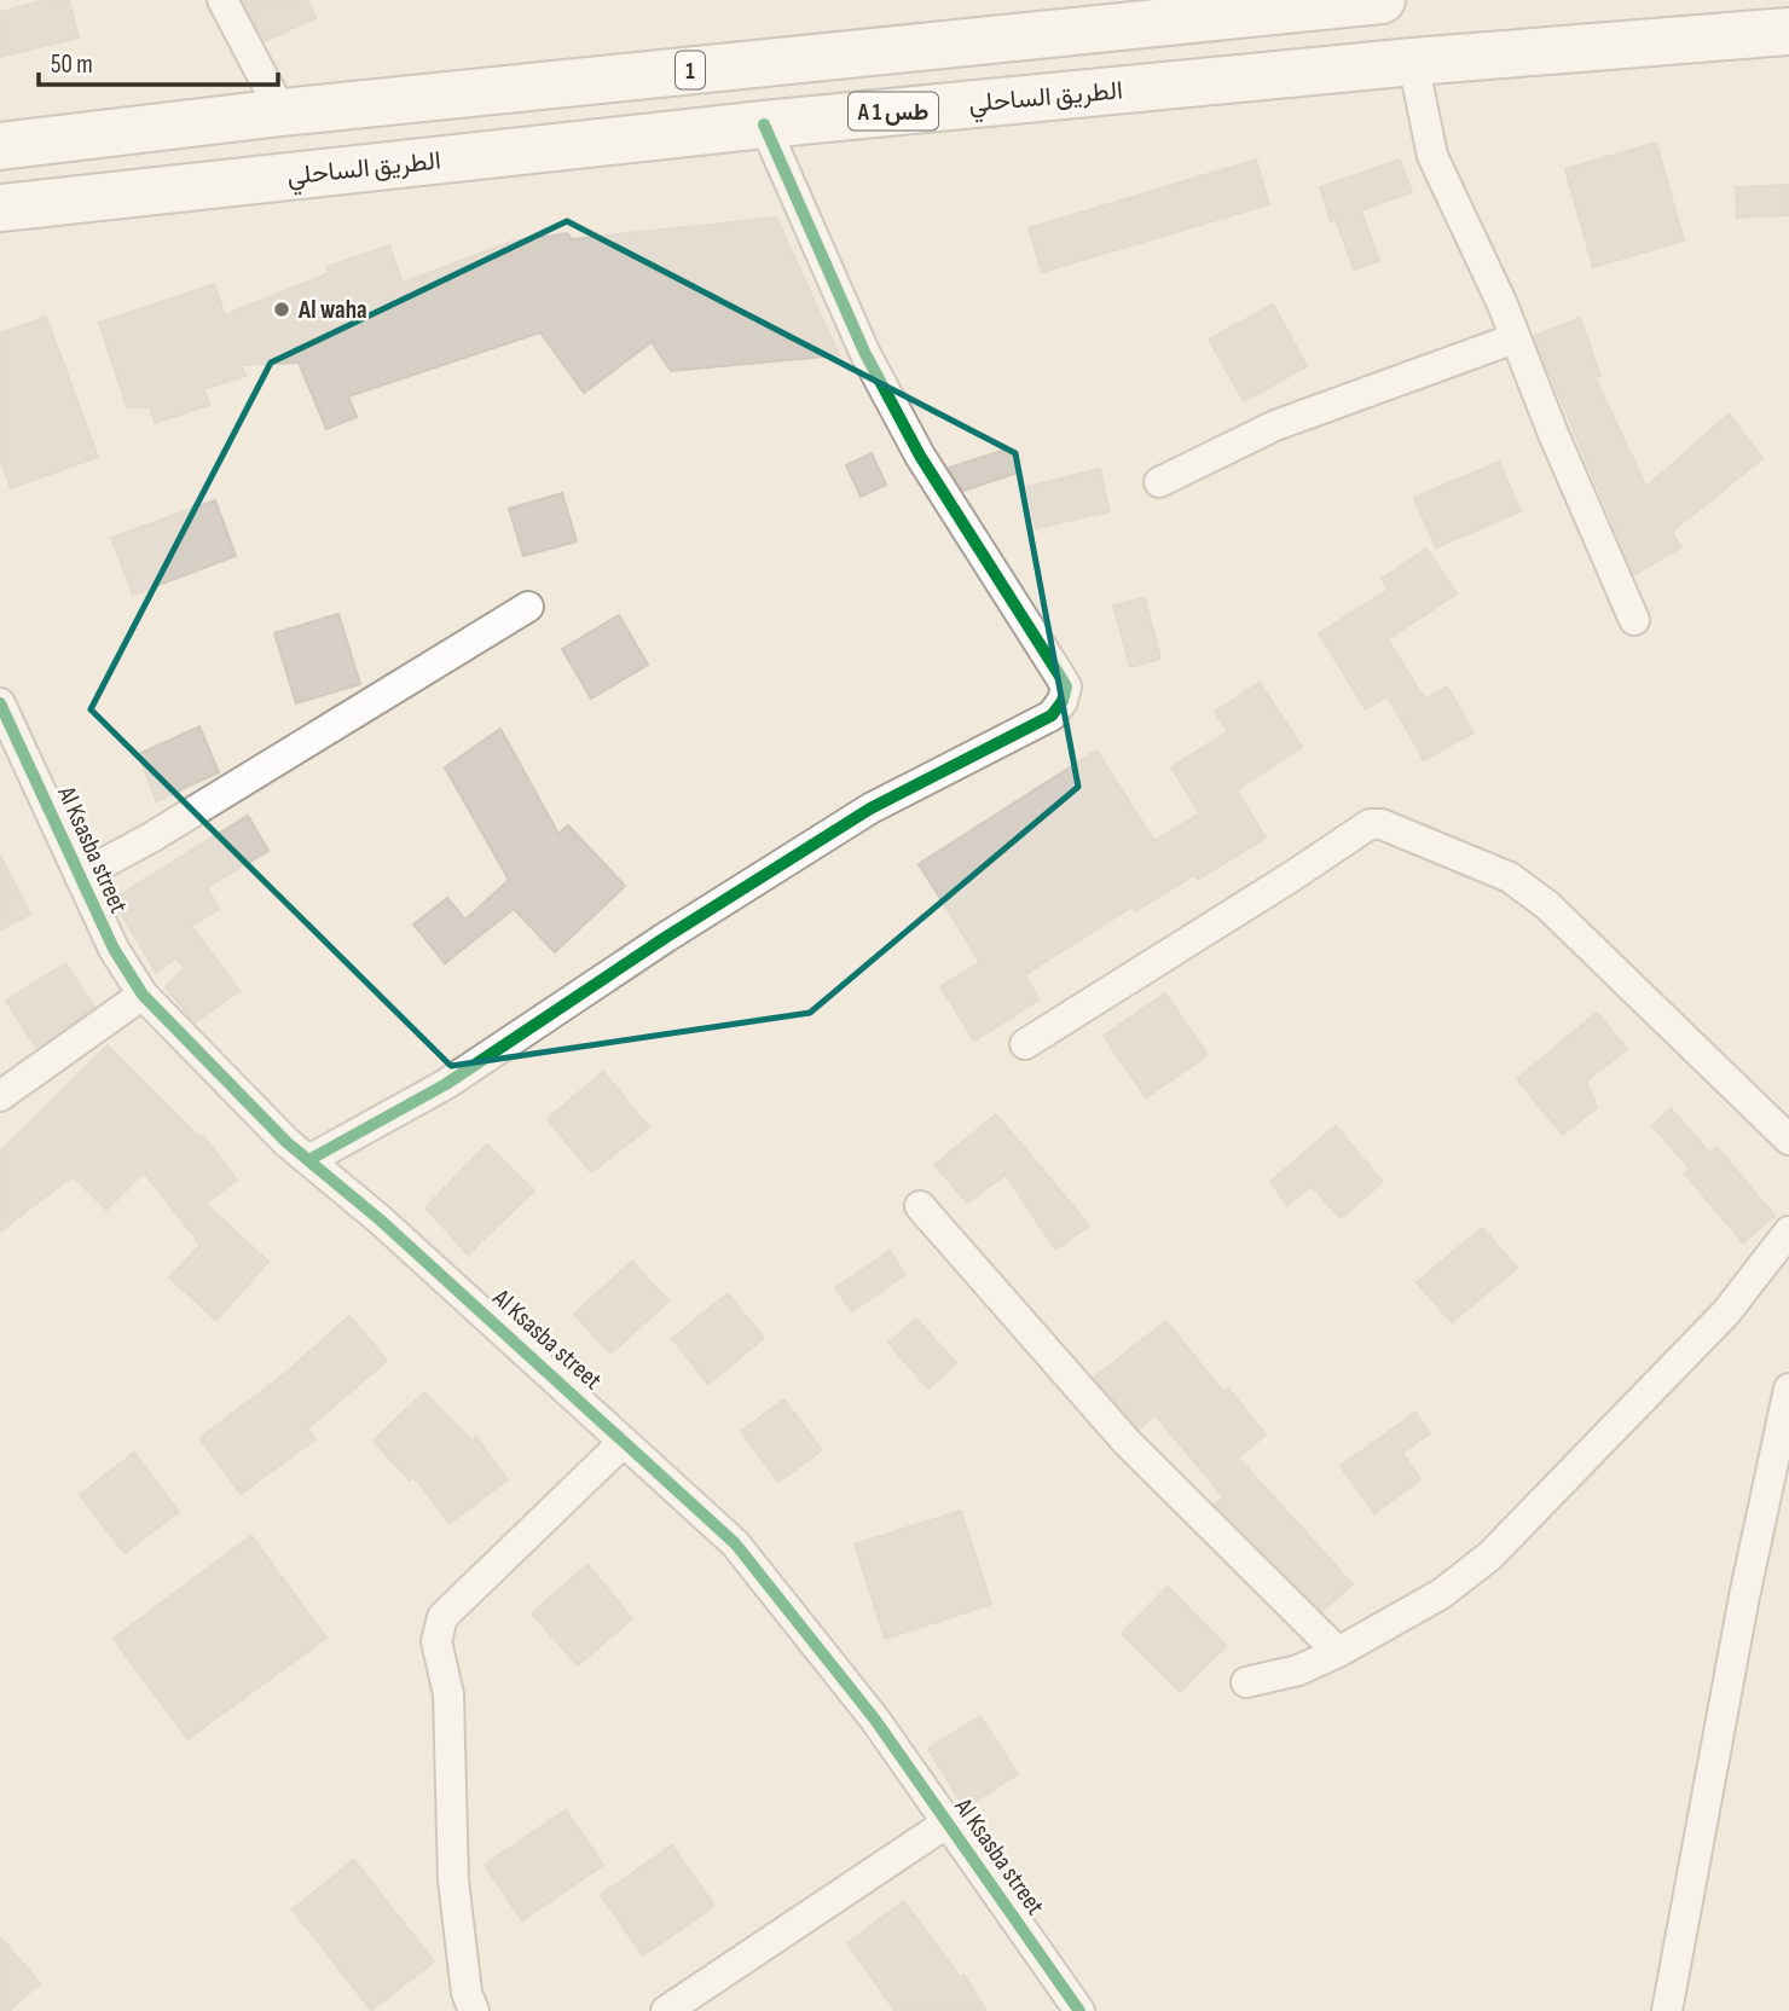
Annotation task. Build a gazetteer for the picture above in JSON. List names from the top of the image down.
{
  "streets": {
    "highway": ["1", "الطريق الساحلي", "A 1 طس"],
    "street": ["Al Ksasba street"]
  },
  "places": ["Al waha"],
  "scale_bar": "50 m"
}
